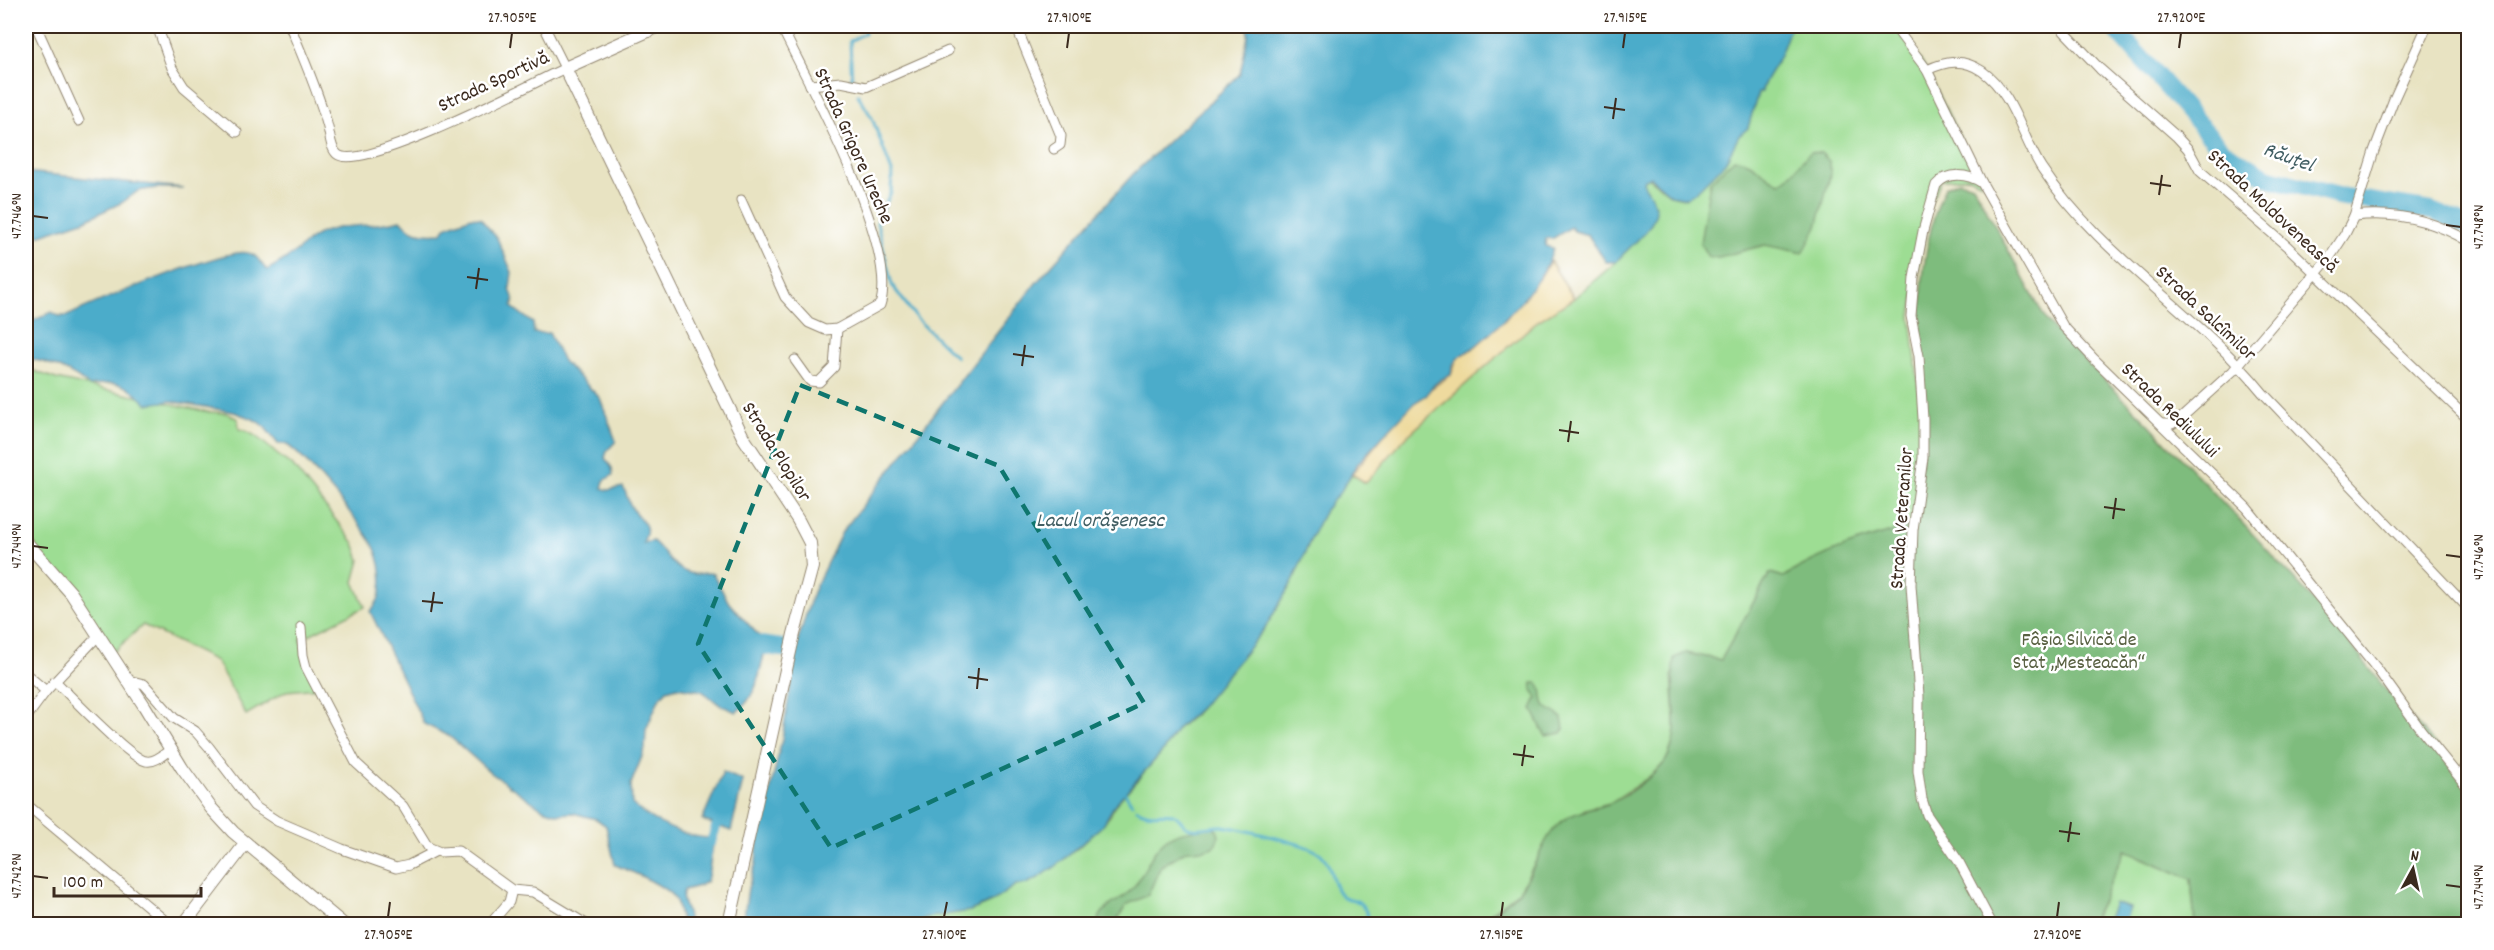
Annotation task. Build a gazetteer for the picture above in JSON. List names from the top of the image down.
{
  "streets": {
    "street": [
      "Strada Sportivă",
      "Strada Grigore Ureche",
      "Strada Moldovenească",
      "Strada Salcîmilor",
      "Strada Rediulului",
      "Strada Plopilor",
      "Strada Veteranilor"
    ]
  },
  "crossings": [
    ["Strada Sportivă", "Strada Plopilor"],
    ["Strada Salcîmilor", "Strada Rediulului"],
    ["Strada Rediulului", "Strada Veteranilor"]
  ],
  "water": ["Răuțel", "Lacul orăşenesc"],
  "parks": ["Fâșia Silvică de Stat „Mesteacăn“"],
  "scale_bar": "100 m",
  "north": "top",
  "coordinates": [
    "27.905°E",
    "27.910°E",
    "27.915°E",
    "27.920°E",
    "47.746°N",
    "47.748°N",
    "47.744°N",
    "47.742°N"
  ]
}
